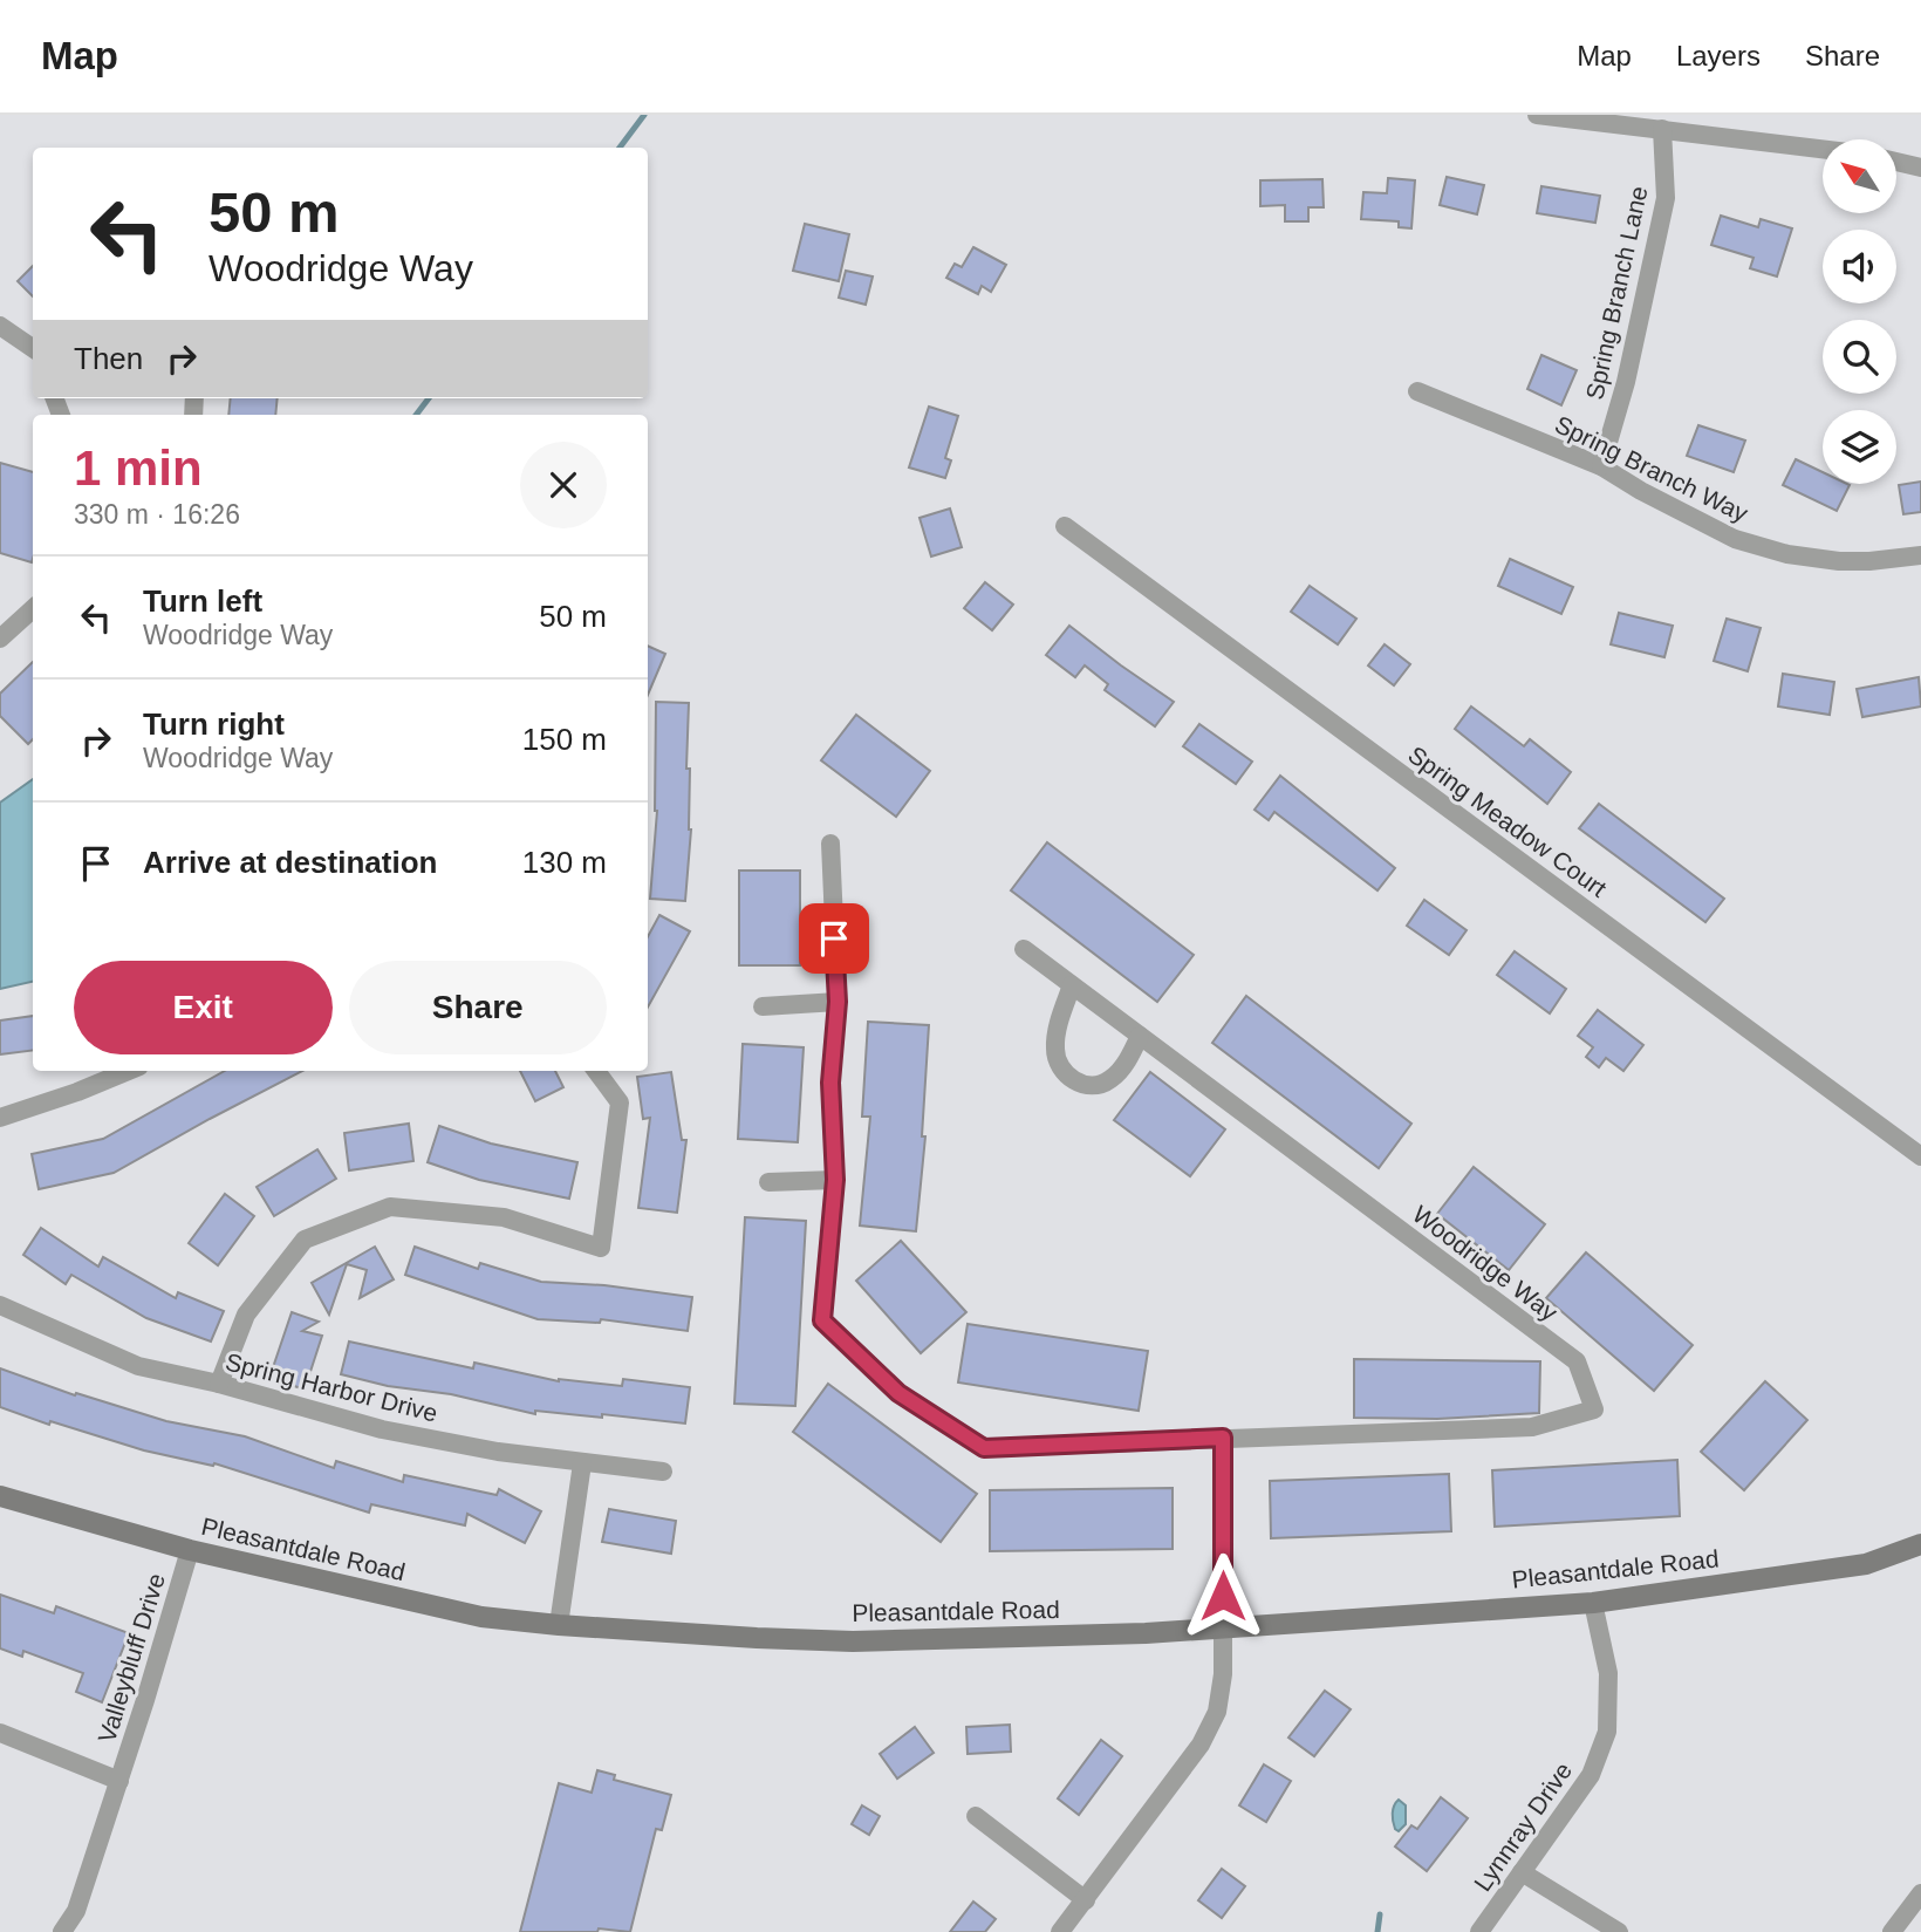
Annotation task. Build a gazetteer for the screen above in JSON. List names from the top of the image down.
{
  "streets": {
    "main road": ["Pleasantdale Road"],
    "street": [
      "Spring Branch Lane",
      "Spring Branch Way",
      "Spring Meadow Court",
      "Woodridge Way",
      "Spring Harbor Drive",
      "Valleybluff Drive",
      "Lynnray Drive"
    ]
  },
  "crossings": [
    ["Spring Branch Lane", "Spring Branch Way"],
    ["Pleasantdale Road", "Valleybluff Drive"],
    ["Pleasantdale Road", "Lynnray Drive"]
  ],
  "north": "top left",
  "page": {
    "header": "Map",
    "nav": ["Map", "Layers", "Share"],
    "turn": ["50 m", "Woodridge Way"],
    "then": "Then",
    "heading": ["1 min", "330 m · 16:26"],
    "list": [
      {
        "name": "Turn left",
        "note": "Woodridge Way",
        "value": "50 m"
      },
      {
        "name": "Turn right",
        "note": "Woodridge Way",
        "value": "150 m"
      },
      {
        "name": "Arrive at destination",
        "value": "130 m"
      }
    ],
    "buttons": ["Exit", "Share"]
  }
}
